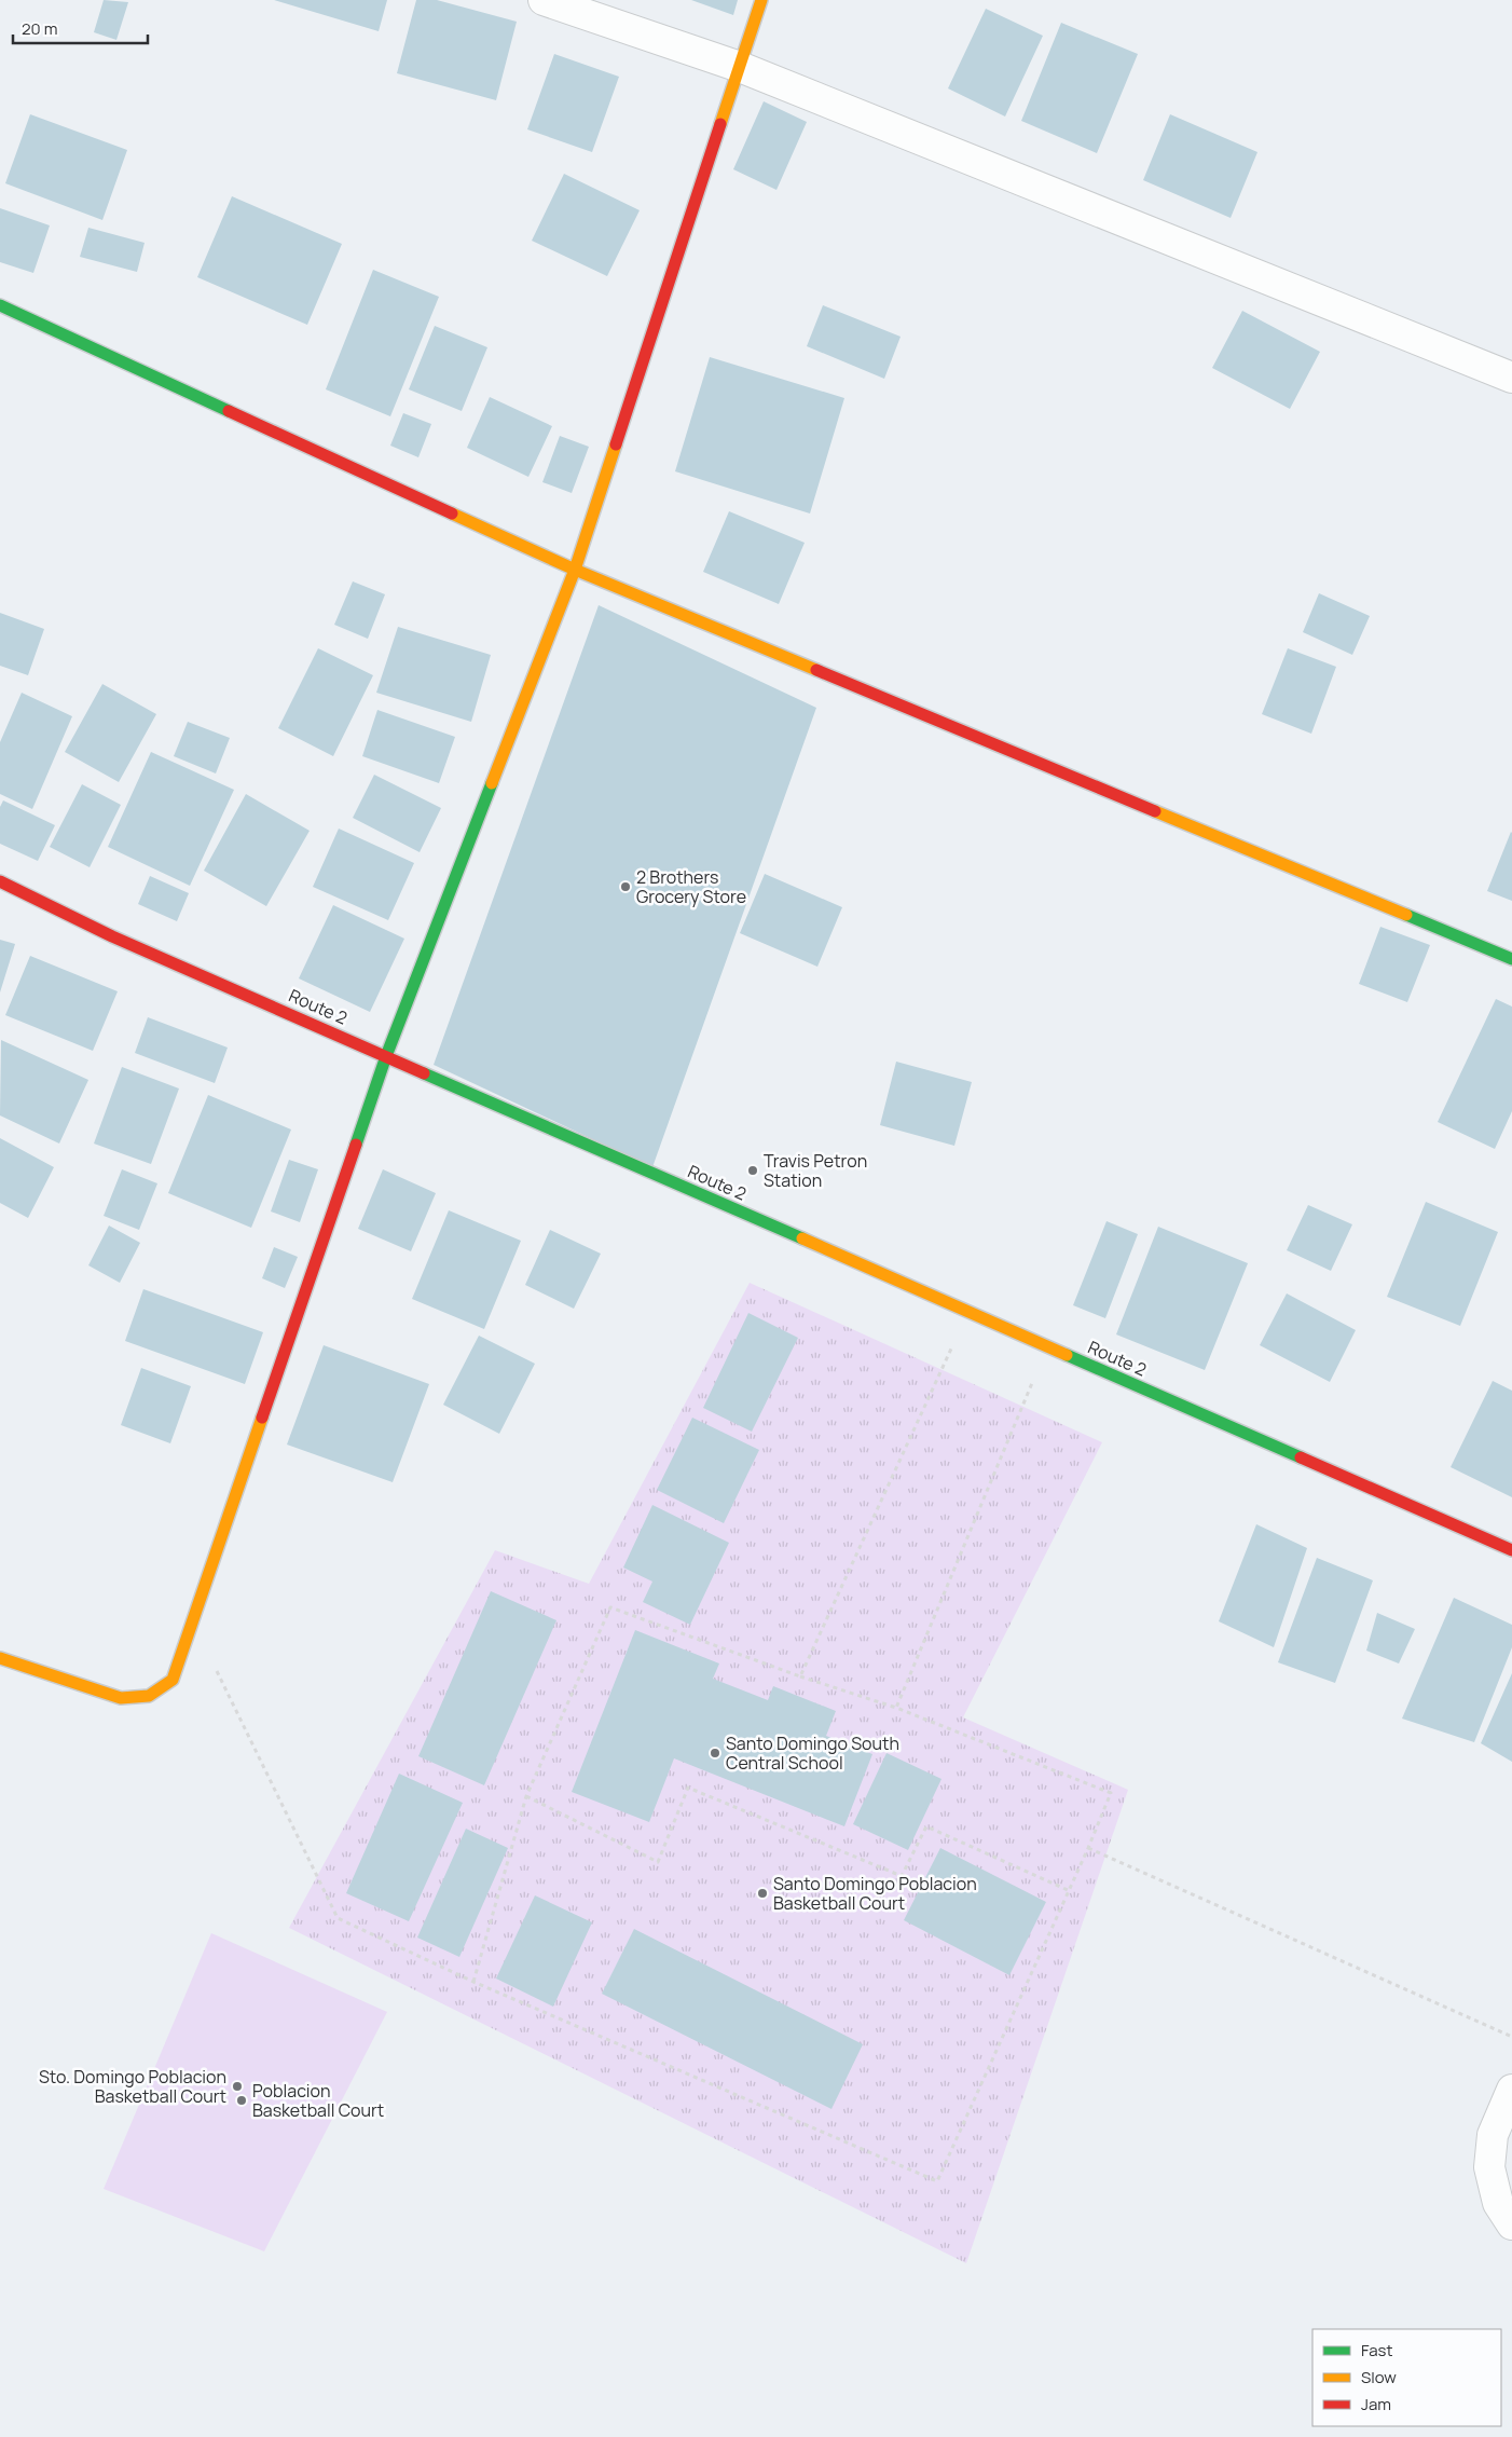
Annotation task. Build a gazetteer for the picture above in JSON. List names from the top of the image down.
{
  "streets": {
    "main road": ["Route 2"]
  },
  "places": [
    "2 Brothers Grocery Store",
    "Travis Petron Station",
    "Santo Domingo South Central School",
    "Santo Domingo Poblacion Basketball Court",
    "Sto. Domingo Poblacion Basketball Court",
    "Poblacion Basketball Court"
  ],
  "legend": ["Fast", "Slow", "Jam"],
  "scale_bar": "20 m"
}
